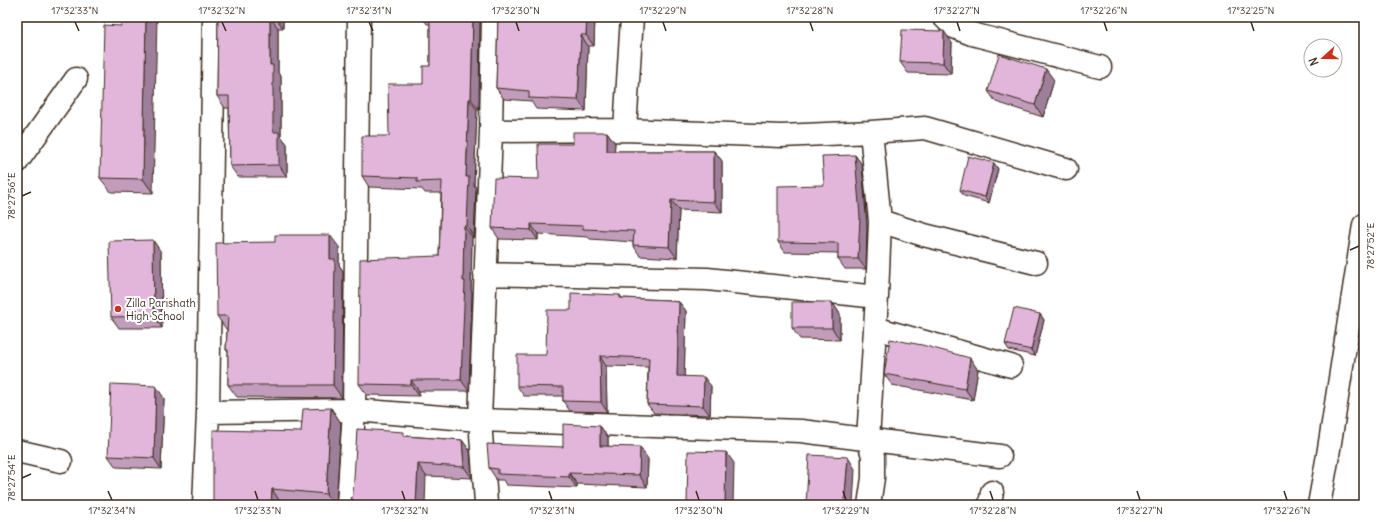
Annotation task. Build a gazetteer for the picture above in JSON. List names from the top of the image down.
{
  "places": ["Zilla Parishath High School"],
  "north": "left",
  "coordinates": [
    "17°32'33\"N",
    "17°32'32\"N",
    "17°32'31\"N",
    "17°32'30\"N",
    "17°32'29\"N",
    "17°32'28\"N",
    "17°32'27\"N",
    "17°32'26\"N",
    "17°32'25\"N",
    "78°27'56\"E",
    "78°27'52\"E",
    "78°27'54\"E",
    "17°32'34\"N"
  ]
}
